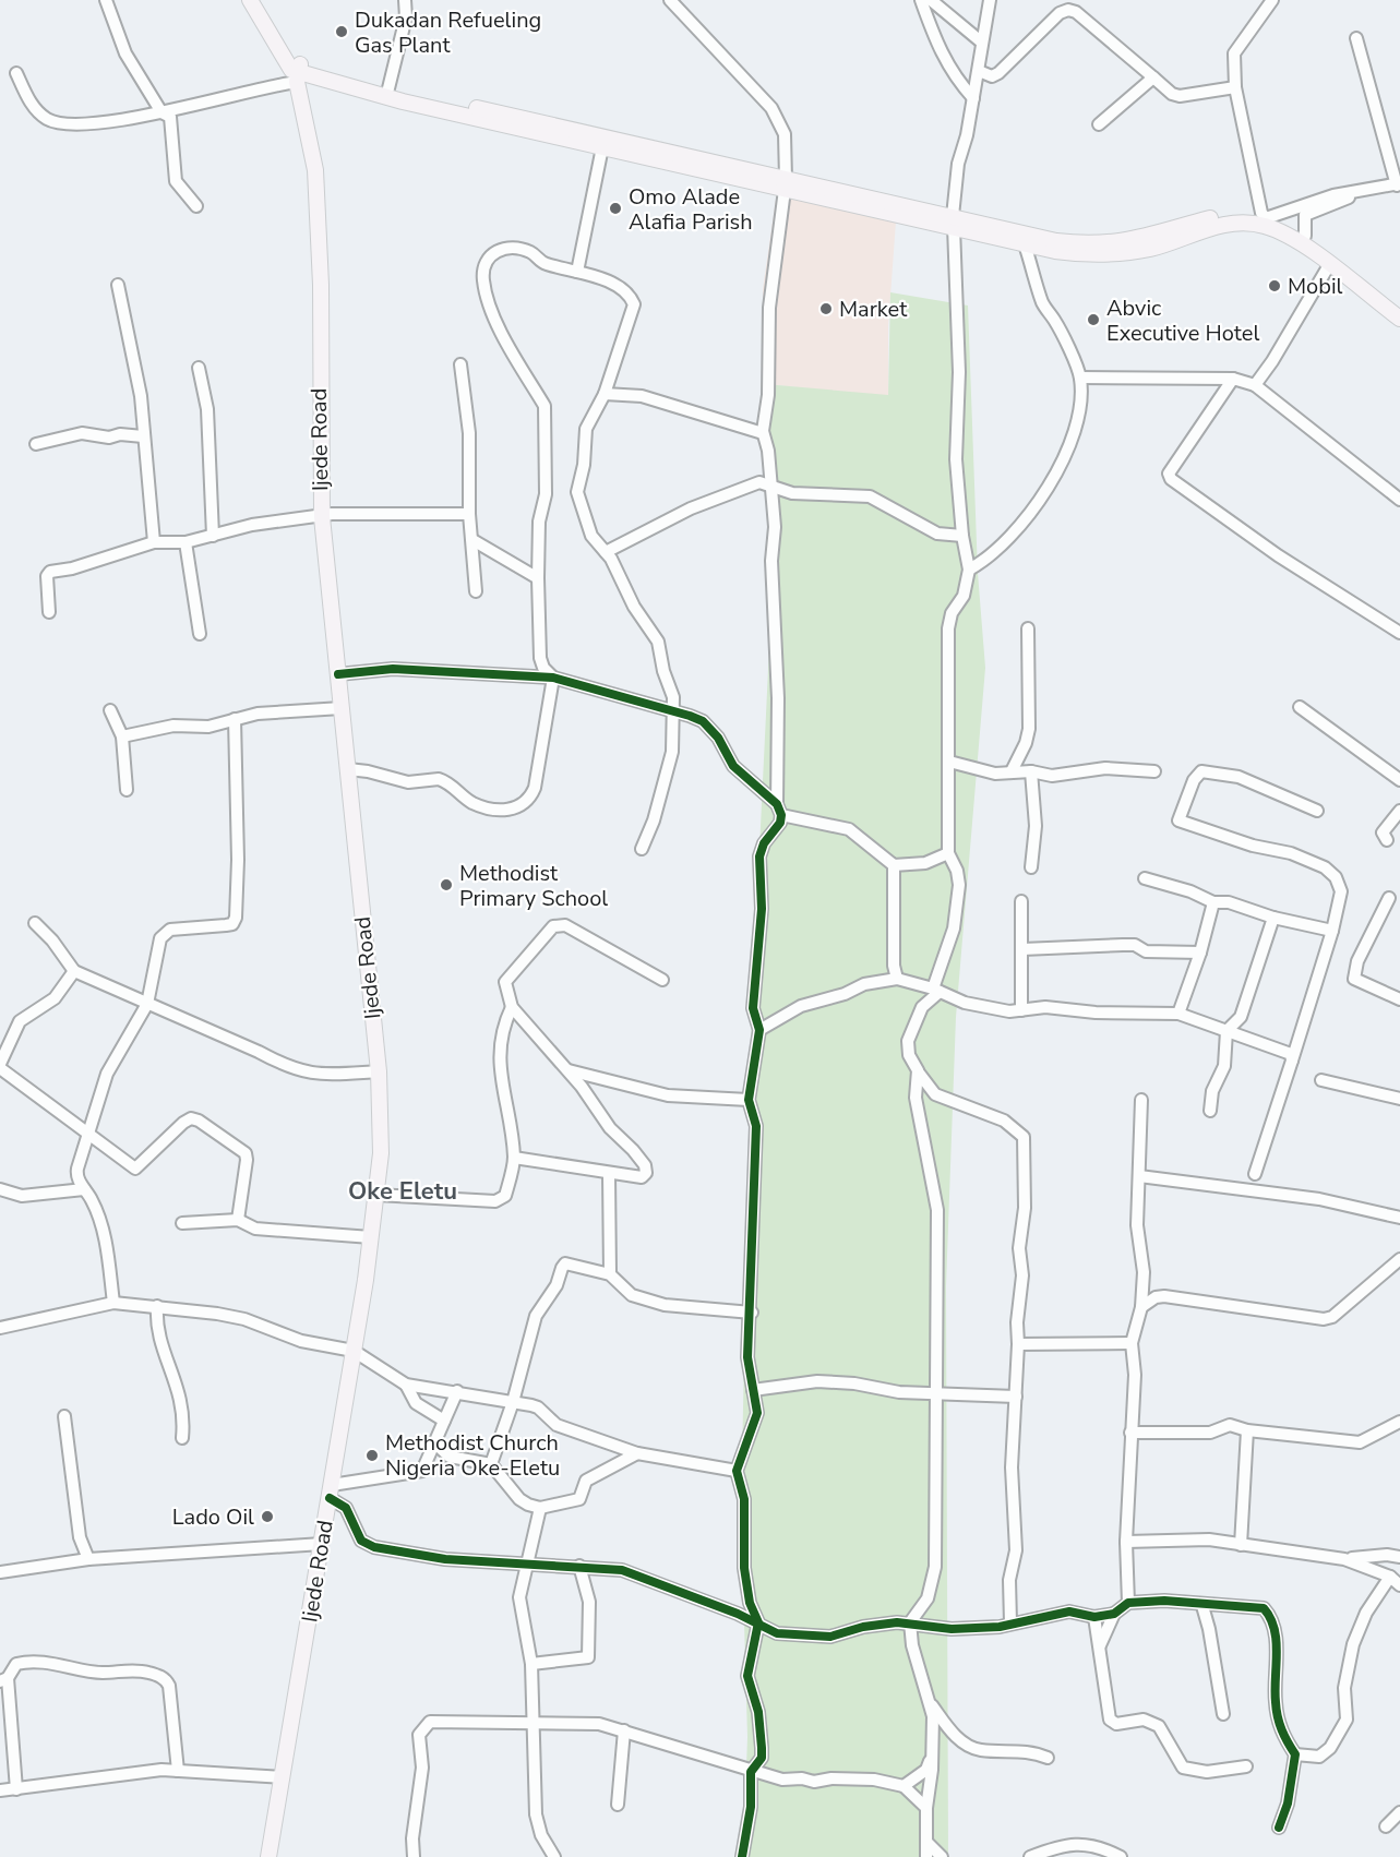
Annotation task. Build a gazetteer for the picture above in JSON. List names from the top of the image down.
{
  "streets": {
    "main road": ["Ijede Road"]
  },
  "districts": ["Oke Eletu"],
  "places": [
    "Dukadan Refueling Gas Plant",
    "Omo Alade Alafia Parish",
    "Mobil",
    "Market",
    "Abvic Executive Hotel",
    "Methodist Primary School",
    "Methodist Church Nigeria Oke-Eletu",
    "Lado Oil"
  ]
}
